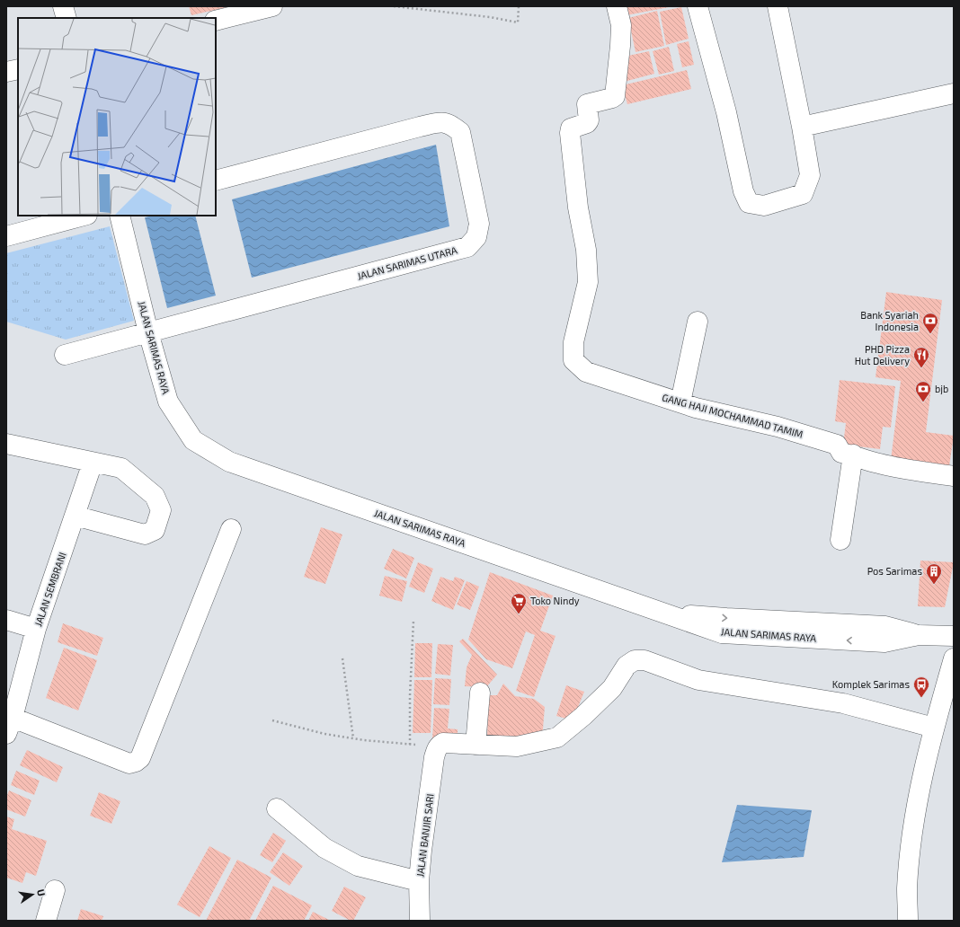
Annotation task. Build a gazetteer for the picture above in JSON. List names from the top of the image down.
{
  "streets": {
    "main road": [
      "JALAN SARIMAS UTARA",
      "JALAN SARIMAS RAYA",
      "GANG HAJI MOCHAMMAD TAMIM",
      "JALAN SEMBRANI",
      "JALAN BANJIR SARI"
    ]
  },
  "crossings": [
    ["JALAN SARIMAS UTARA", "JALAN SARIMAS RAYA"]
  ],
  "places": {
    "bank": ["Bank Syariah Indonesia", "bjb"],
    "restaurant": ["PHD Pizza Hut Delivery"],
    "building": ["Pos Sarimas"],
    "supermarket": ["Toko Nindy"],
    "bus stop": ["Komplek Sarimas"]
  },
  "north": "right"
}
